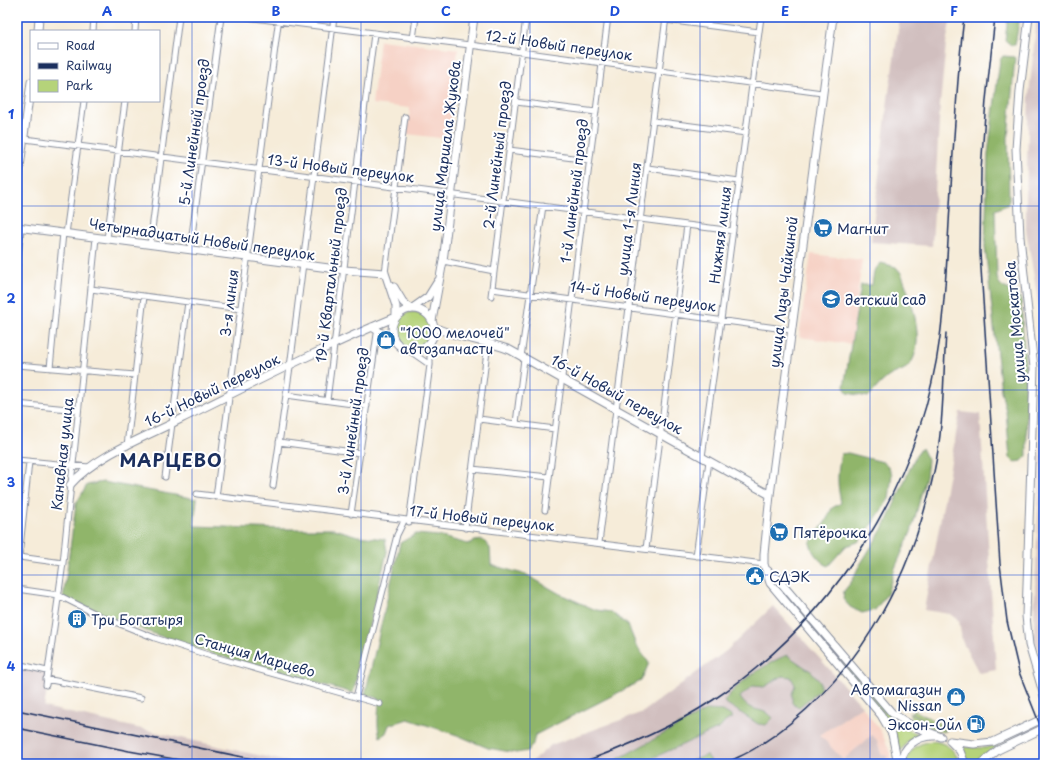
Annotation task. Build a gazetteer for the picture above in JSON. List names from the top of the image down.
{
  "streets": {
    "main road": [
      "улица Маршала Жукова",
      "Четырнадцатый Новый переулок",
      "улица Лизы Чайкиной",
      "улица Москатова",
      "16-й Новый переулок"
    ],
    "street": [
      "12-й Новый переулок",
      "5-й Линейный проезд",
      "2-й Линейный проезд",
      "13-й Новый переулок",
      "1-й Линейный проезд",
      "улица 1-я Линия",
      "Нижняя линия",
      "19-й Квартальный проезд",
      "14-й Новый переулок",
      "3-я линия",
      "3-й Линейный проезд",
      "Канавная улица",
      "17-й Новый переулок",
      "Станция Марцево"
    ]
  },
  "crossings": [
    ["12-й Новый переулок", "улица Маршала Жукова"],
    ["12-й Новый переулок", "2-й Линейный проезд"],
    ["12-й Новый переулок", "1-й Линейный проезд"],
    ["12-й Новый переулок", "улица 1-я Линия"],
    ["12-й Новый переулок", "Нижняя линия"],
    ["12-й Новый переулок", "19-й Квартальный проезд"],
    ["12-й Новый переулок", "улица Лизы Чайкиной"],
    ["12-й Новый переулок", "3-я линия"],
    ["5-й Линейный проезд", "13-й Новый переулок"],
    ["5-й Линейный проезд", "Четырнадцатый Новый переулок"],
    ["улица Маршала Жукова", "13-й Новый переулок"],
    ["улица Маршала Жукова", "16-й Новый переулок"],
    ["2-й Линейный проезд", "13-й Новый переулок"],
    ["2-й Линейный проезд", "14-й Новый переулок"],
    ["13-й Новый переулок", "1-й Линейный проезд"],
    ["13-й Новый переулок", "улица 1-я Линия"],
    ["13-й Новый переулок", "Нижняя линия"],
    ["13-й Новый переулок", "19-й Квартальный проезд"],
    ["13-й Новый переулок", "3-я линия"],
    ["1-й Линейный проезд", "14-й Новый переулок"],
    ["1-й Линейный проезд", "16-й Новый переулок"],
    ["улица 1-я Линия", "14-й Новый переулок"],
    ["улица 1-я Линия", "16-й Новый переулок"],
    ["улица 1-я Линия", "17-й Новый переулок"],
    ["Нижняя линия", "14-й Новый переулок"],
    ["Нижняя линия", "16-й Новый переулок"],
    ["Четырнадцатый Новый переулок", "19-й Квартальный проезд"],
    ["Четырнадцатый Новый переулок", "3-я линия"],
    ["Четырнадцатый Новый переулок", "Канавная улица"],
    ["19-й Квартальный проезд", "16-й Новый переулок"],
    ["улица Лизы Чайкиной", "14-й Новый переулок"],
    ["улица Лизы Чайкиной", "16-й Новый переулок"],
    ["улица Лизы Чайкиной", "17-й Новый переулок"],
    ["3-я линия", "16-й Новый переулок"],
    ["3-я линия", "17-й Новый переулок"],
    ["16-й Новый переулок", "Канавная улица"],
    ["3-й Линейный проезд", "17-й Новый переулок"],
    ["Канавная улица", "Станция Марцево"]
  ],
  "districts": ["МАРЦЕВО"],
  "places": {
    "supermarket": ["Магнит", "Пятёрочка"],
    "school or university": ["детский сад"],
    "shop": ["\"1000 мелочей\" автозапчасти", "Автомагазин Nissan"],
    "public building": ["СДЭК"],
    "building": ["Три Богатыря"],
    "fuel station": ["Эксон-Ойл"]
  },
  "legend": ["Road", "Railway", "Park"],
  "grid": {
    "columns": [
      "A",
      "B",
      "C",
      "D",
      "E",
      "F"
    ],
    "rows": [
      "1",
      "2",
      "3",
      "4"
    ]
  }
}
